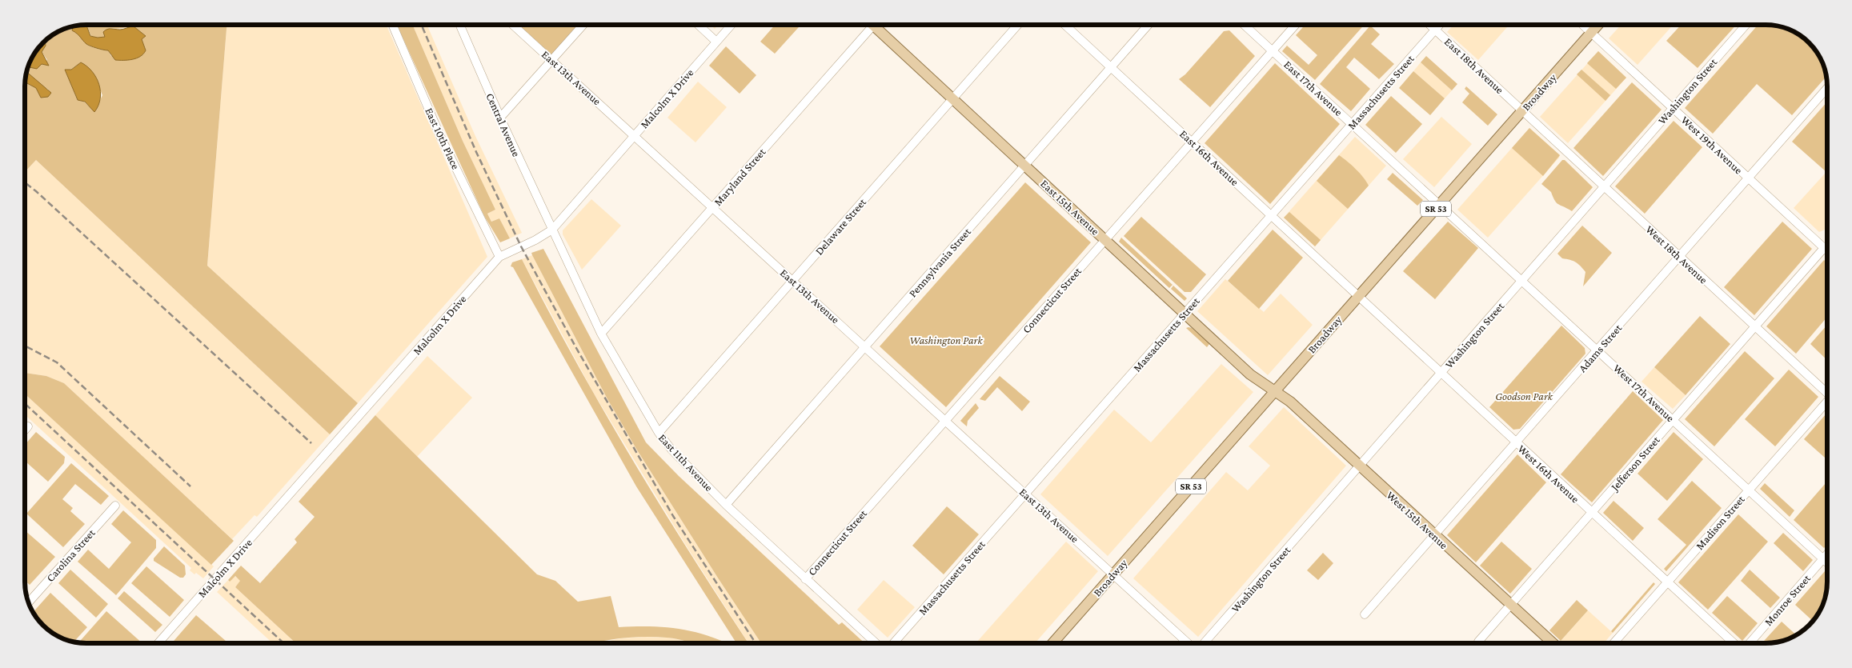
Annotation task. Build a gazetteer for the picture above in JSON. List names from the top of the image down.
{
  "streets": {
    "main road": [
      "Broadway",
      "East 15th Avenue",
      "SR 53",
      "West 15th Avenue"
    ],
    "street": [
      "East 18th Avenue",
      "East 13th Avenue",
      "East 17th Avenue",
      "Washington Street",
      "Massachusetts Street",
      "Malcolm X Drive",
      "Central Avenue",
      "East 10th Place",
      "West 19th Avenue",
      "East 16th Avenue",
      "Maryland Street",
      "Delaware Street",
      "West 18th Avenue",
      "Pennsylvania Street",
      "Connecticut Street",
      "Adams Street",
      "West 17th Avenue",
      "East 11th Avenue",
      "Jefferson Street",
      "West 16th Avenue",
      "Madison Street",
      "Carolina Street",
      "Monroe Street"
    ]
  },
  "crossings": [
    ["East 18th Avenue", "Massachusetts Street"],
    ["East 18th Avenue", "Broadway"],
    ["East 18th Avenue", "West 18th Avenue"],
    ["East 13th Avenue", "Massachusetts Street"],
    ["East 13th Avenue", "Broadway"],
    ["East 13th Avenue", "Malcolm X Drive"],
    ["East 13th Avenue", "Maryland Street"],
    ["East 13th Avenue", "Delaware Street"],
    ["East 13th Avenue", "Pennsylvania Street"],
    ["East 13th Avenue", "Connecticut Street"],
    ["East 17th Avenue", "Massachusetts Street"],
    ["East 17th Avenue", "Broadway"],
    ["East 17th Avenue", "Connecticut Street"],
    ["East 17th Avenue", "West 17th Avenue"],
    ["Washington Street", "West 19th Avenue"],
    ["Washington Street", "West 18th Avenue"],
    ["Washington Street", "West 17th Avenue"],
    ["Washington Street", "West 16th Avenue"],
    ["Washington Street", "West 15th Avenue"],
    ["Massachusetts Street", "East 16th Avenue"],
    ["Massachusetts Street", "East 15th Avenue"],
    ["Broadway", "West 19th Avenue"],
    ["Broadway", "East 16th Avenue"],
    ["Broadway", "East 15th Avenue"],
    ["Broadway", "West 18th Avenue"],
    ["Broadway", "West 17th Avenue"],
    ["Broadway", "West 16th Avenue"],
    ["Broadway", "West 15th Avenue"],
    ["Malcolm X Drive", "Central Avenue"],
    ["Malcolm X Drive", "East 10th Place"],
    ["Malcolm X Drive", "East 11th Avenue"],
    ["Central Avenue", "East 11th Avenue"],
    ["West 19th Avenue", "Adams Street"],
    ["West 19th Avenue", "Jefferson Street"],
    ["East 16th Avenue", "Pennsylvania Street"],
    ["East 16th Avenue", "Connecticut Street"],
    ["East 16th Avenue", "West 16th Avenue"],
    ["Maryland Street", "East 11th Avenue"],
    ["East 15th Avenue", "Delaware Street"],
    ["East 15th Avenue", "Pennsylvania Street"],
    ["East 15th Avenue", "Connecticut Street"],
    ["East 15th Avenue", "West 15th Avenue"],
    ["Delaware Street", "East 11th Avenue"],
    ["West 18th Avenue", "Adams Street"],
    ["West 18th Avenue", "Jefferson Street"],
    ["Pennsylvania Street", "East 11th Avenue"],
    ["Connecticut Street", "East 11th Avenue"],
    ["Adams Street", "West 17th Avenue"],
    ["Adams Street", "West 16th Avenue"],
    ["Adams Street", "West 15th Avenue"],
    ["West 17th Avenue", "Jefferson Street"],
    ["West 17th Avenue", "Madison Street"],
    ["West 17th Avenue", "Monroe Street"],
    ["Jefferson Street", "West 16th Avenue"],
    ["Jefferson Street", "West 15th Avenue"],
    ["West 16th Avenue", "Madison Street"]
  ],
  "parks": ["Washington Park", "Goodson Park"]
}
